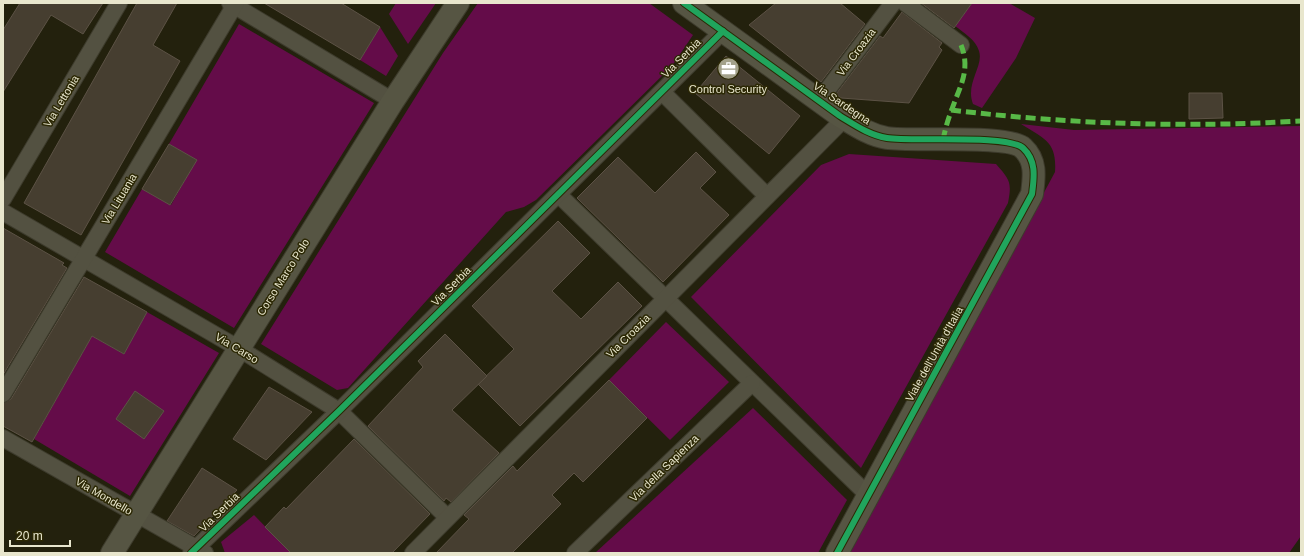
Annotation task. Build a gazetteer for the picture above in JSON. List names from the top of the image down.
{
  "streets": {
    "street": [
      "Via Croazia",
      "Via Serbia",
      "Via Lettonia",
      "Via Sardegna",
      "Via Lituania",
      "Corso Marco Polo",
      "Via Carso",
      "Viale dell'Unità d'Italia",
      "Via della Sapienza",
      "Via Mondello"
    ]
  },
  "crossings": [
    ["Via Croazia", "Via Sardegna"],
    ["Via Croazia", "Via Carso"],
    ["Via Serbia", "Via Sardegna"],
    ["Via Serbia", "Via Carso"],
    ["Via Serbia", "Via Mondello"],
    ["Via Sardegna", "Viale dell'Unità d'Italia"],
    ["Via Lituania", "Via Carso"],
    ["Corso Marco Polo", "Via Carso"],
    ["Corso Marco Polo", "Via Mondello"]
  ],
  "places": {
    "office": ["Control Security"]
  },
  "scale_bar": "20 m"
}
